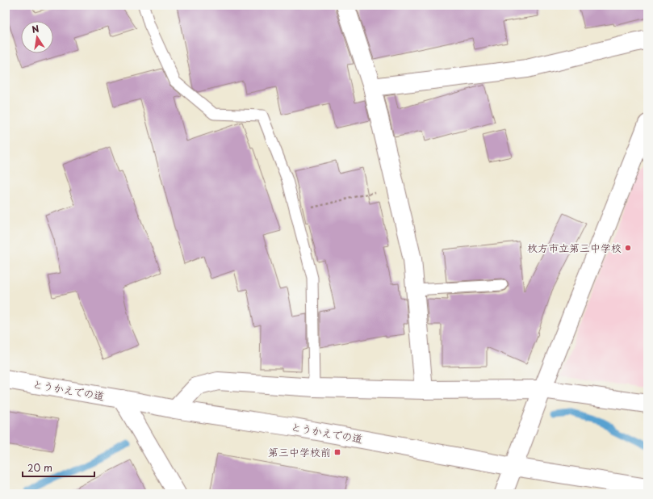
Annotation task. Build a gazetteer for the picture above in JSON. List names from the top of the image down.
{
  "streets": {
    "street": ["とうかえでの道"]
  },
  "places": {
    "other": ["枚方市立第三中学校"],
    "transit": ["第三中学校前"]
  },
  "scale_bar": "20 m",
  "north": "top"
}
